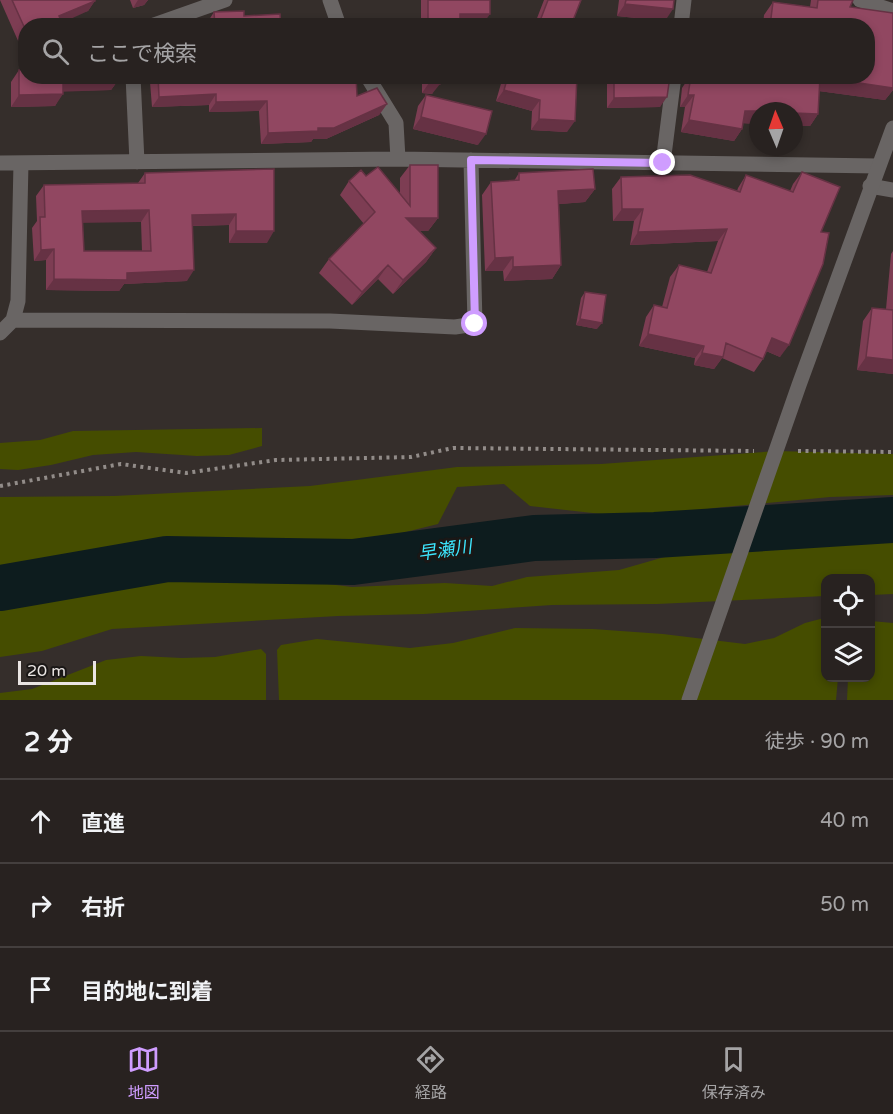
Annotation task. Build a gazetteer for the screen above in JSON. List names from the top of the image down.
{
  "water": ["早瀬川"],
  "scale_bar": "20 m",
  "north": "top",
  "page": {
    "search": "ここで検索",
    "scale": "20 m",
    "heading": ["2 分", "徒歩 · 90 m"],
    "list": [
      ["直進", "40 m"],
      ["右折", "50 m"],
      "目的地に到着"
    ],
    "nav": ["地図", "経路", "保存済み"]
  }
}
